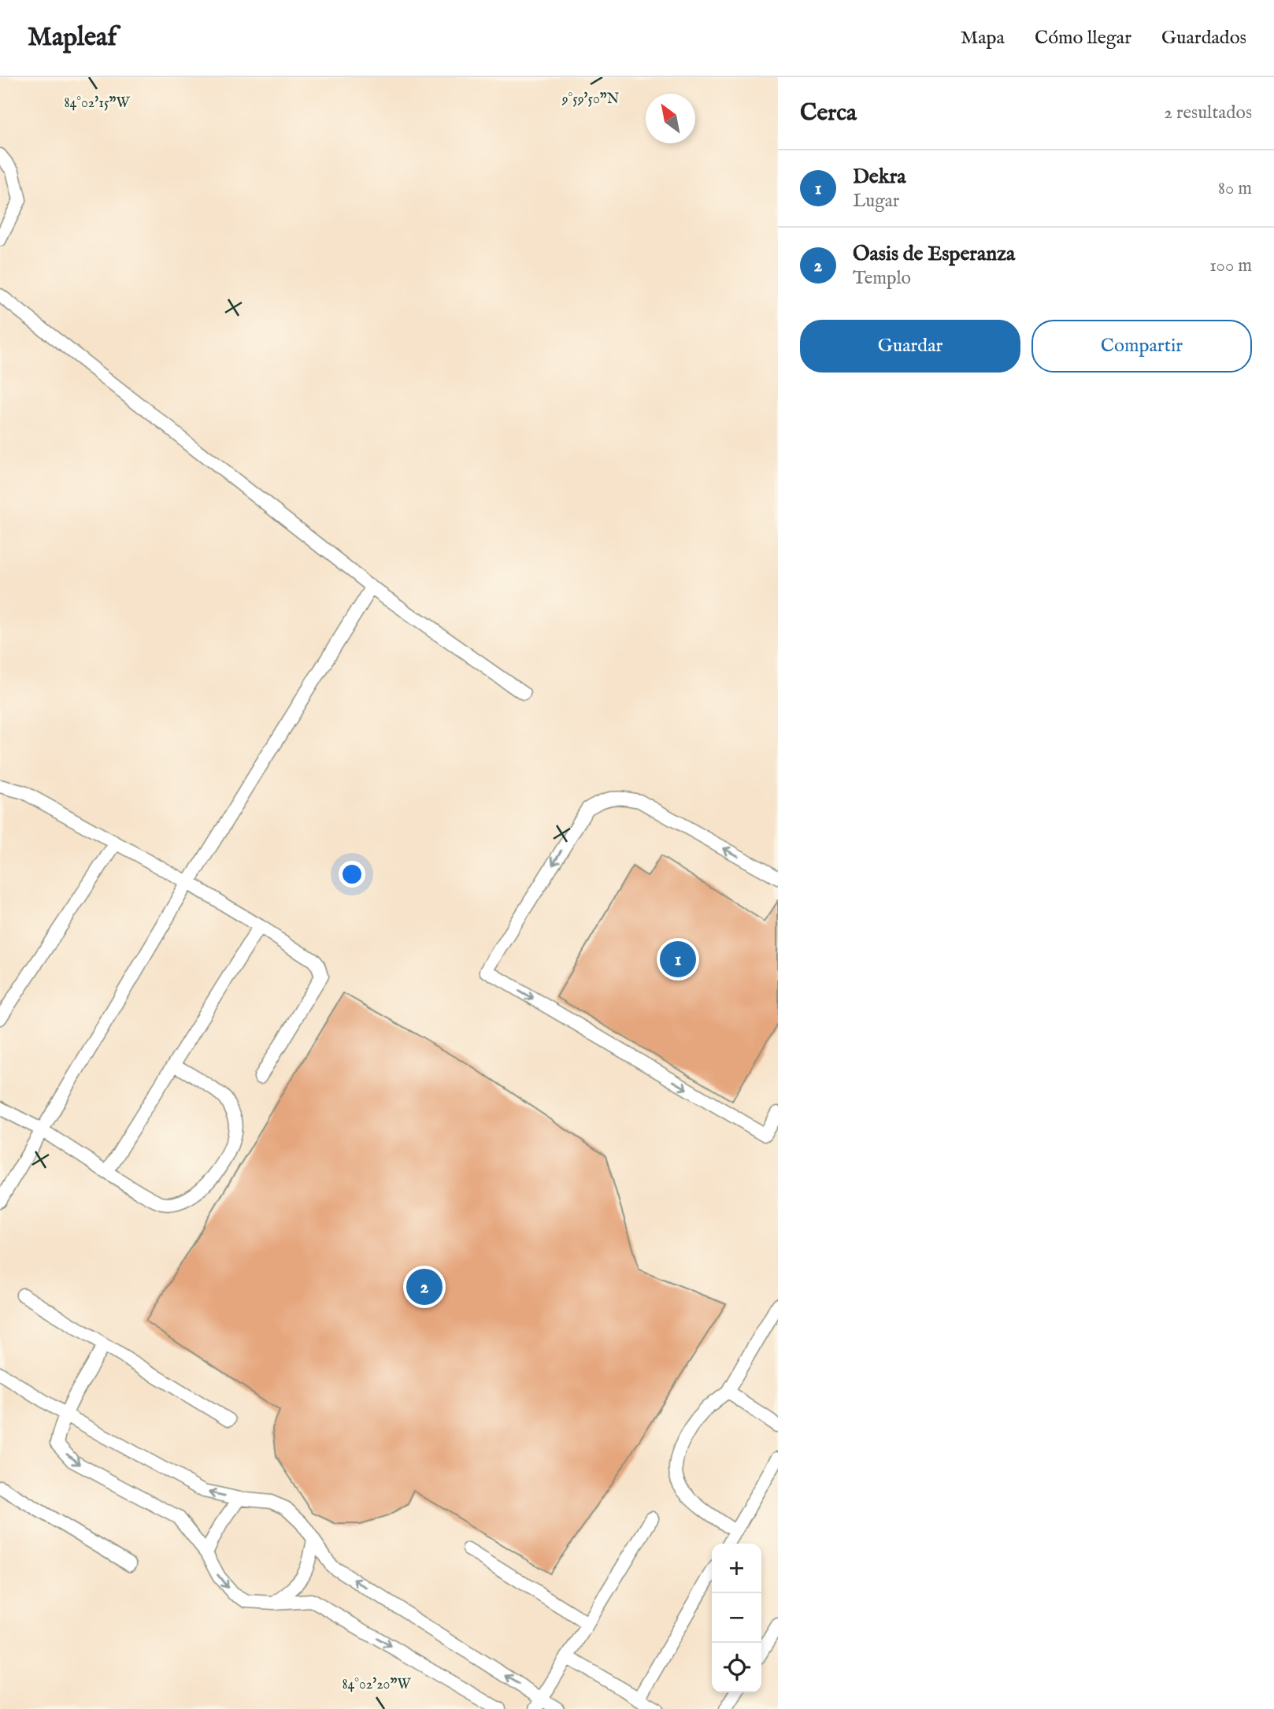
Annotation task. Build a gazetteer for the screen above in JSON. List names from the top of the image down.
{
  "north": "top left",
  "page": {
    "header": "Mapleaf",
    "nav": ["Mapa", "Cómo llegar", "Guardados"],
    "heading": ["Cerca", "2 resultados"],
    "list": [
      {
        "mark": "1",
        "name": "Dekra",
        "note": "Lugar",
        "value": "80 m"
      },
      {
        "mark": "2",
        "name": "Oasis de Esperanza",
        "note": "Templo",
        "value": "100 m"
      }
    ],
    "buttons": ["Guardar", "Compartir"],
    "pins": ["1", "2"],
    "map_buttons": ["+", "−"]
  },
  "coordinates": ["9°59'50\"N", "84°02'15\"W", "84°02'20\"W"]
}
